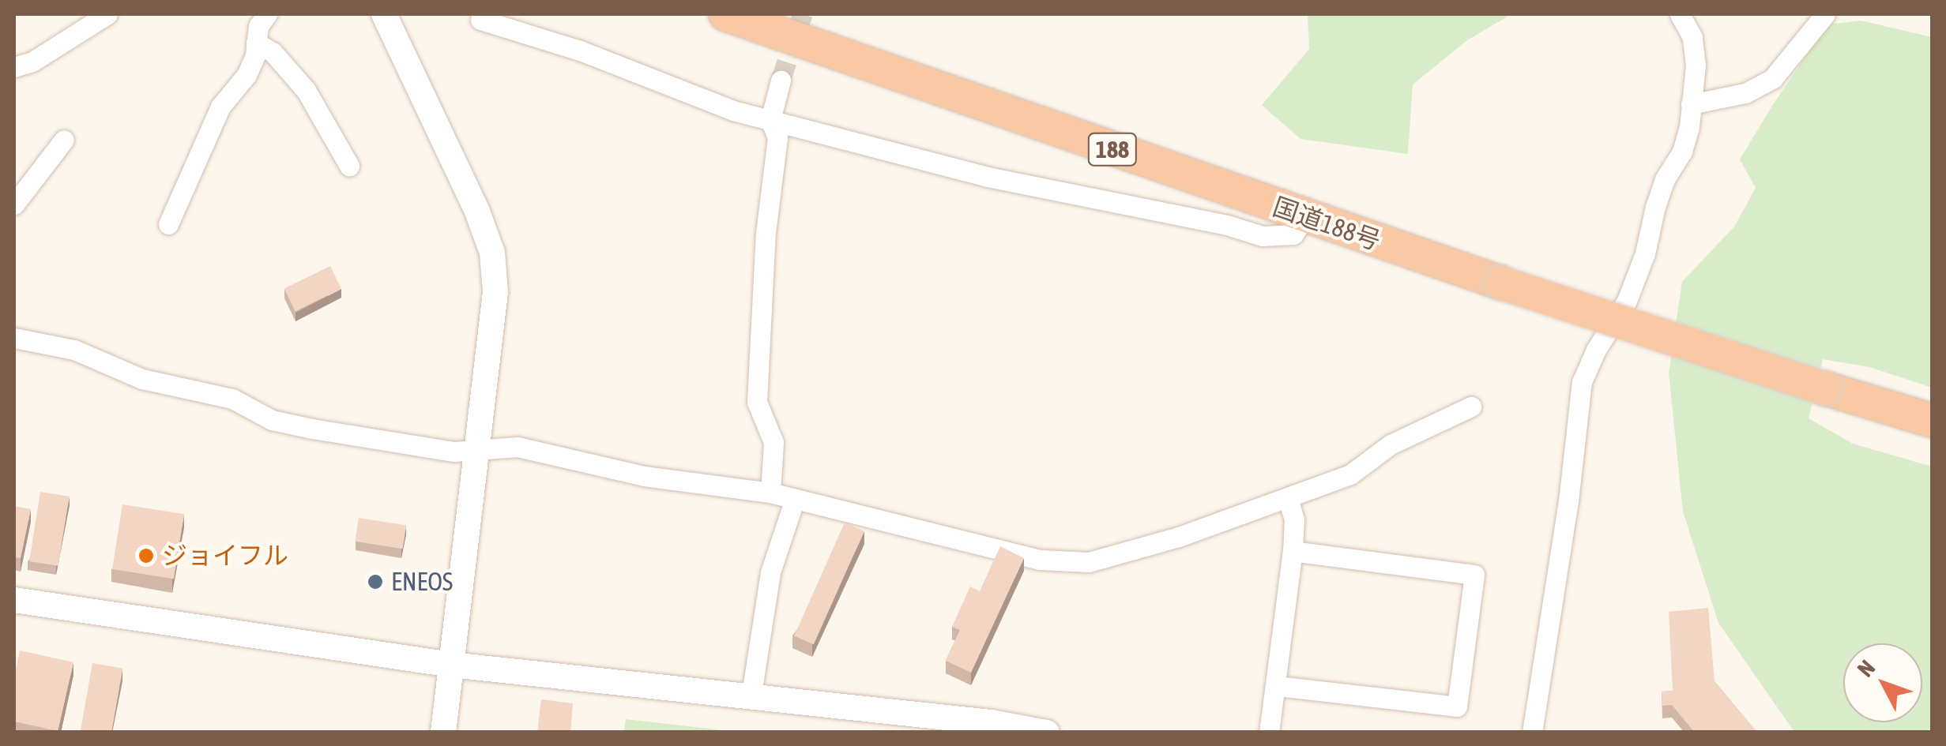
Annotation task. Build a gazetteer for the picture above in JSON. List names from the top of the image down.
{
  "streets": {
    "highway": ["188", "国道188号"]
  },
  "places": ["ジョイフル", "ENEOS"],
  "north": "top left"
}
